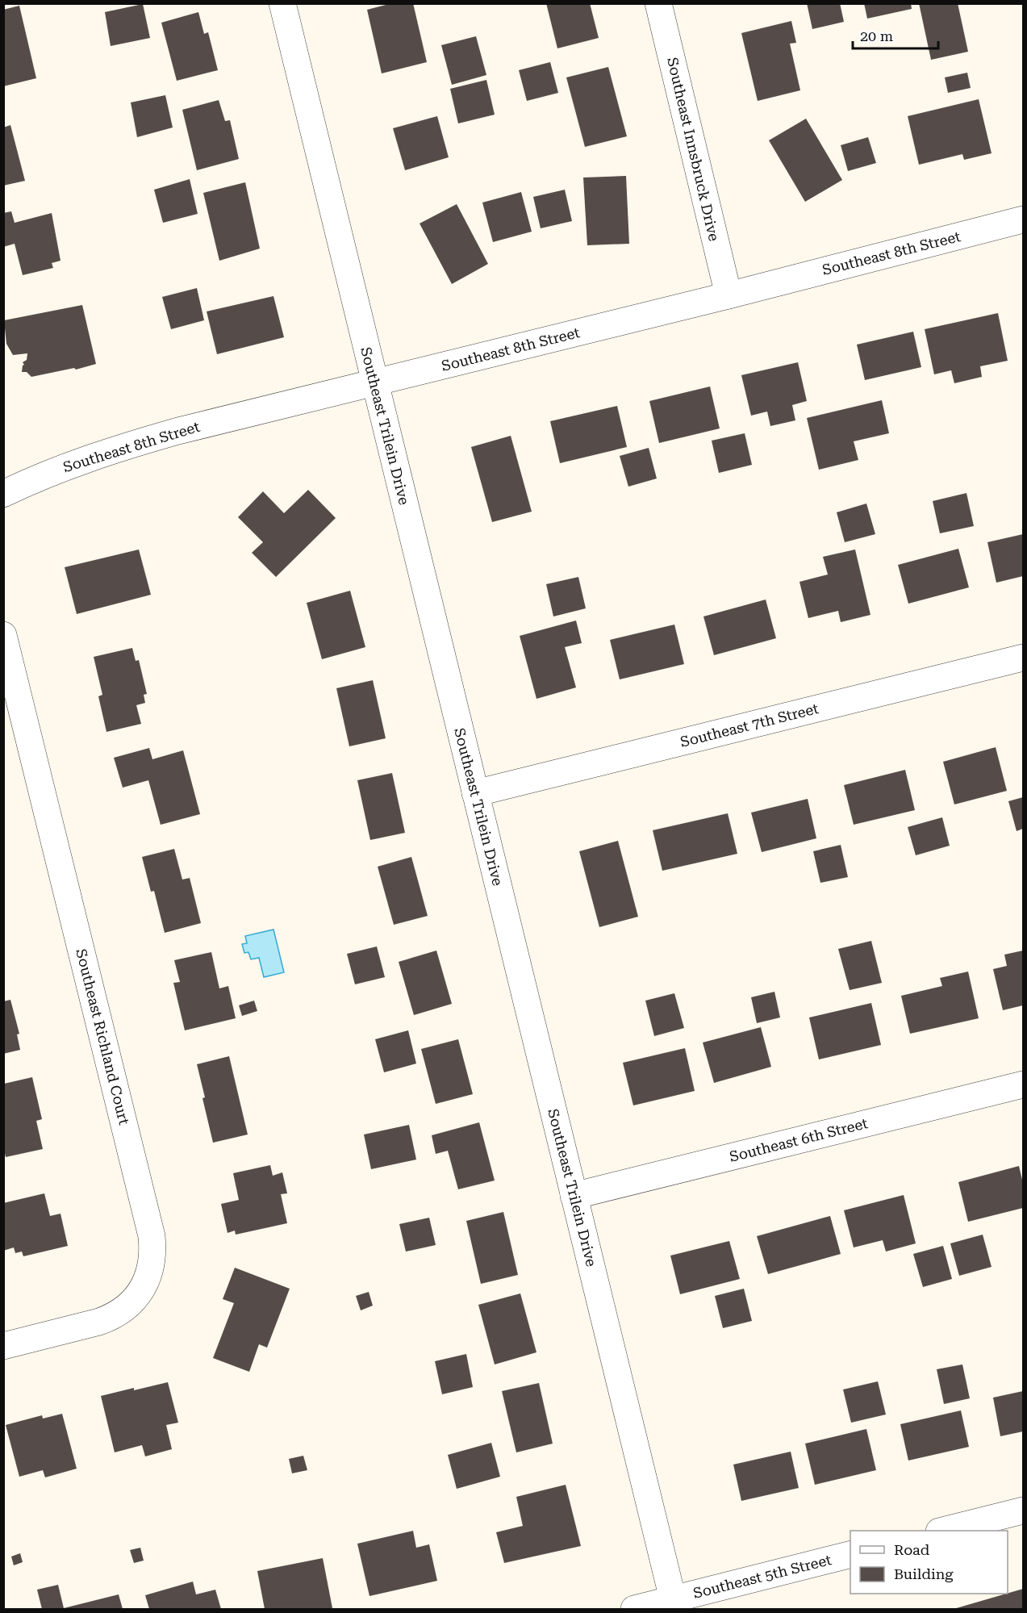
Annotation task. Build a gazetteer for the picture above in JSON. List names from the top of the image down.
{
  "streets": {
    "street": [
      "Southeast Innsbruck Drive",
      "Southeast 8th Street",
      "Southeast Trilein Drive",
      "Southeast 7th Street",
      "Southeast Richland Court",
      "Southeast 6th Street",
      "Southeast 5th Street"
    ]
  },
  "crossings": [
    ["Southeast Innsbruck Drive", "Southeast 8th Street"],
    ["Southeast 8th Street", "Southeast Trilein Drive"],
    ["Southeast Trilein Drive", "Southeast 7th Street"],
    ["Southeast Trilein Drive", "Southeast 6th Street"],
    ["Southeast Trilein Drive", "Southeast 5th Street"]
  ],
  "legend": ["Road", "Building"],
  "scale_bar": "20 m"
}
